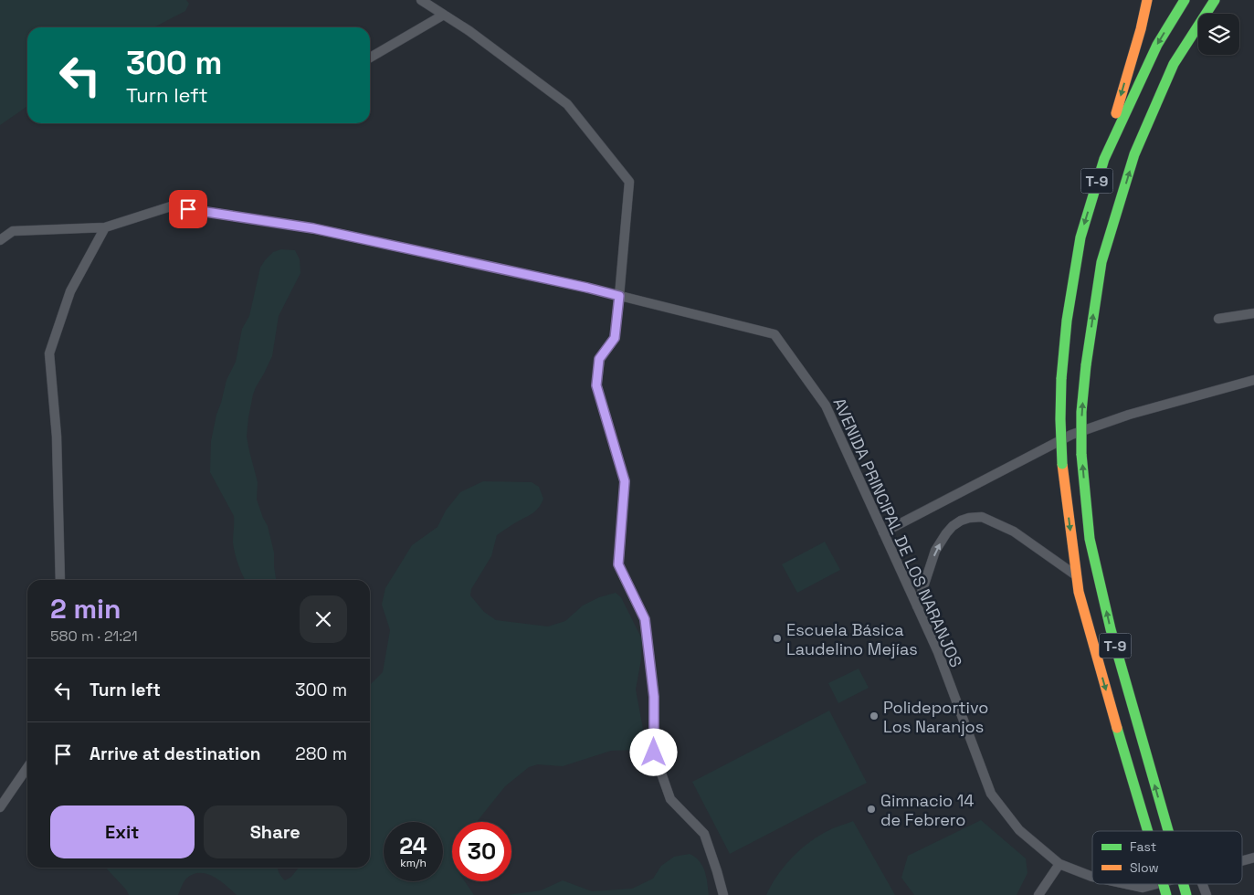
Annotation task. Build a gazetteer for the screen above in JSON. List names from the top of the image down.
{
  "streets": {
    "highway": ["T-9"],
    "street": ["AVENIDA PRINCIPAL DE LOS NARANJOS"]
  },
  "places": ["Escuela Básica Laudelino Mejías", "Polideportivo Los Naranjos", "Gimnacio 14 de Febrero"],
  "legend": ["Fast", "Slow"],
  "page": {
    "turn": ["300 m", "Turn left"],
    "heading": ["2 min", "580 m · 21:21"],
    "list": [
      {
        "name": "Turn left",
        "value": "300 m"
      },
      {
        "name": "Arrive at destination",
        "value": "280 m"
      }
    ],
    "buttons": ["Exit", "Share"],
    "speed": "24 km/h",
    "limit": "30"
  }
}
